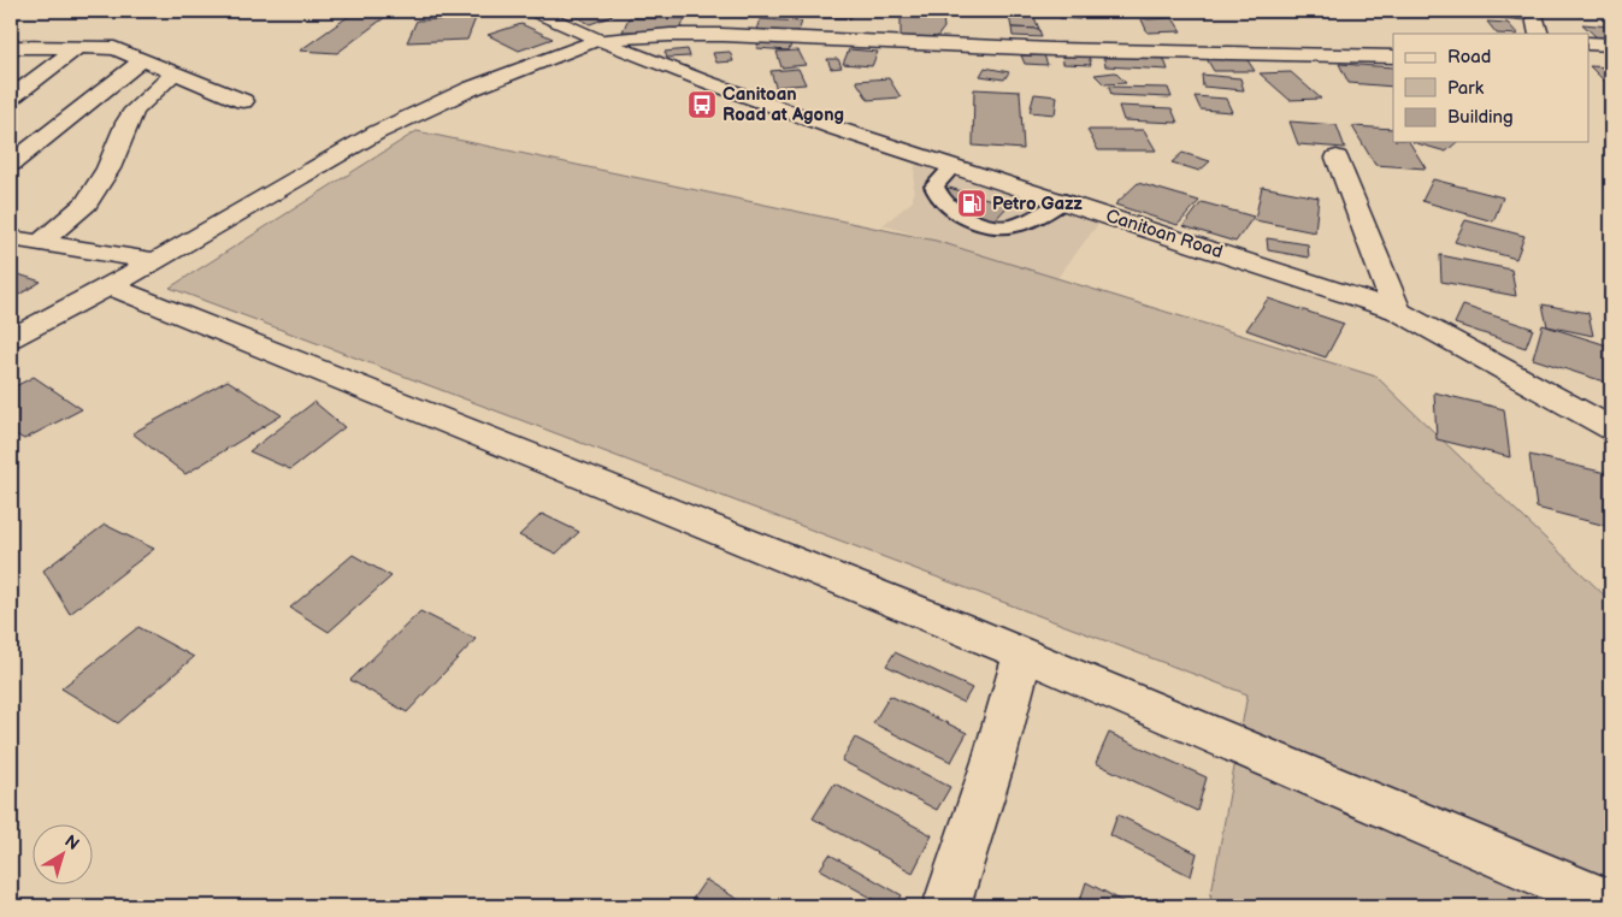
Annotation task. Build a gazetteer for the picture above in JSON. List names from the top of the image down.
{
  "streets": {
    "street": ["Canitoan Road"]
  },
  "places": {
    "bus stop": ["Canitoan Road at Agong"],
    "fuel station": ["Petro Gazz"]
  },
  "legend": ["Road", "Park", "Building"],
  "north": "top right"
}
